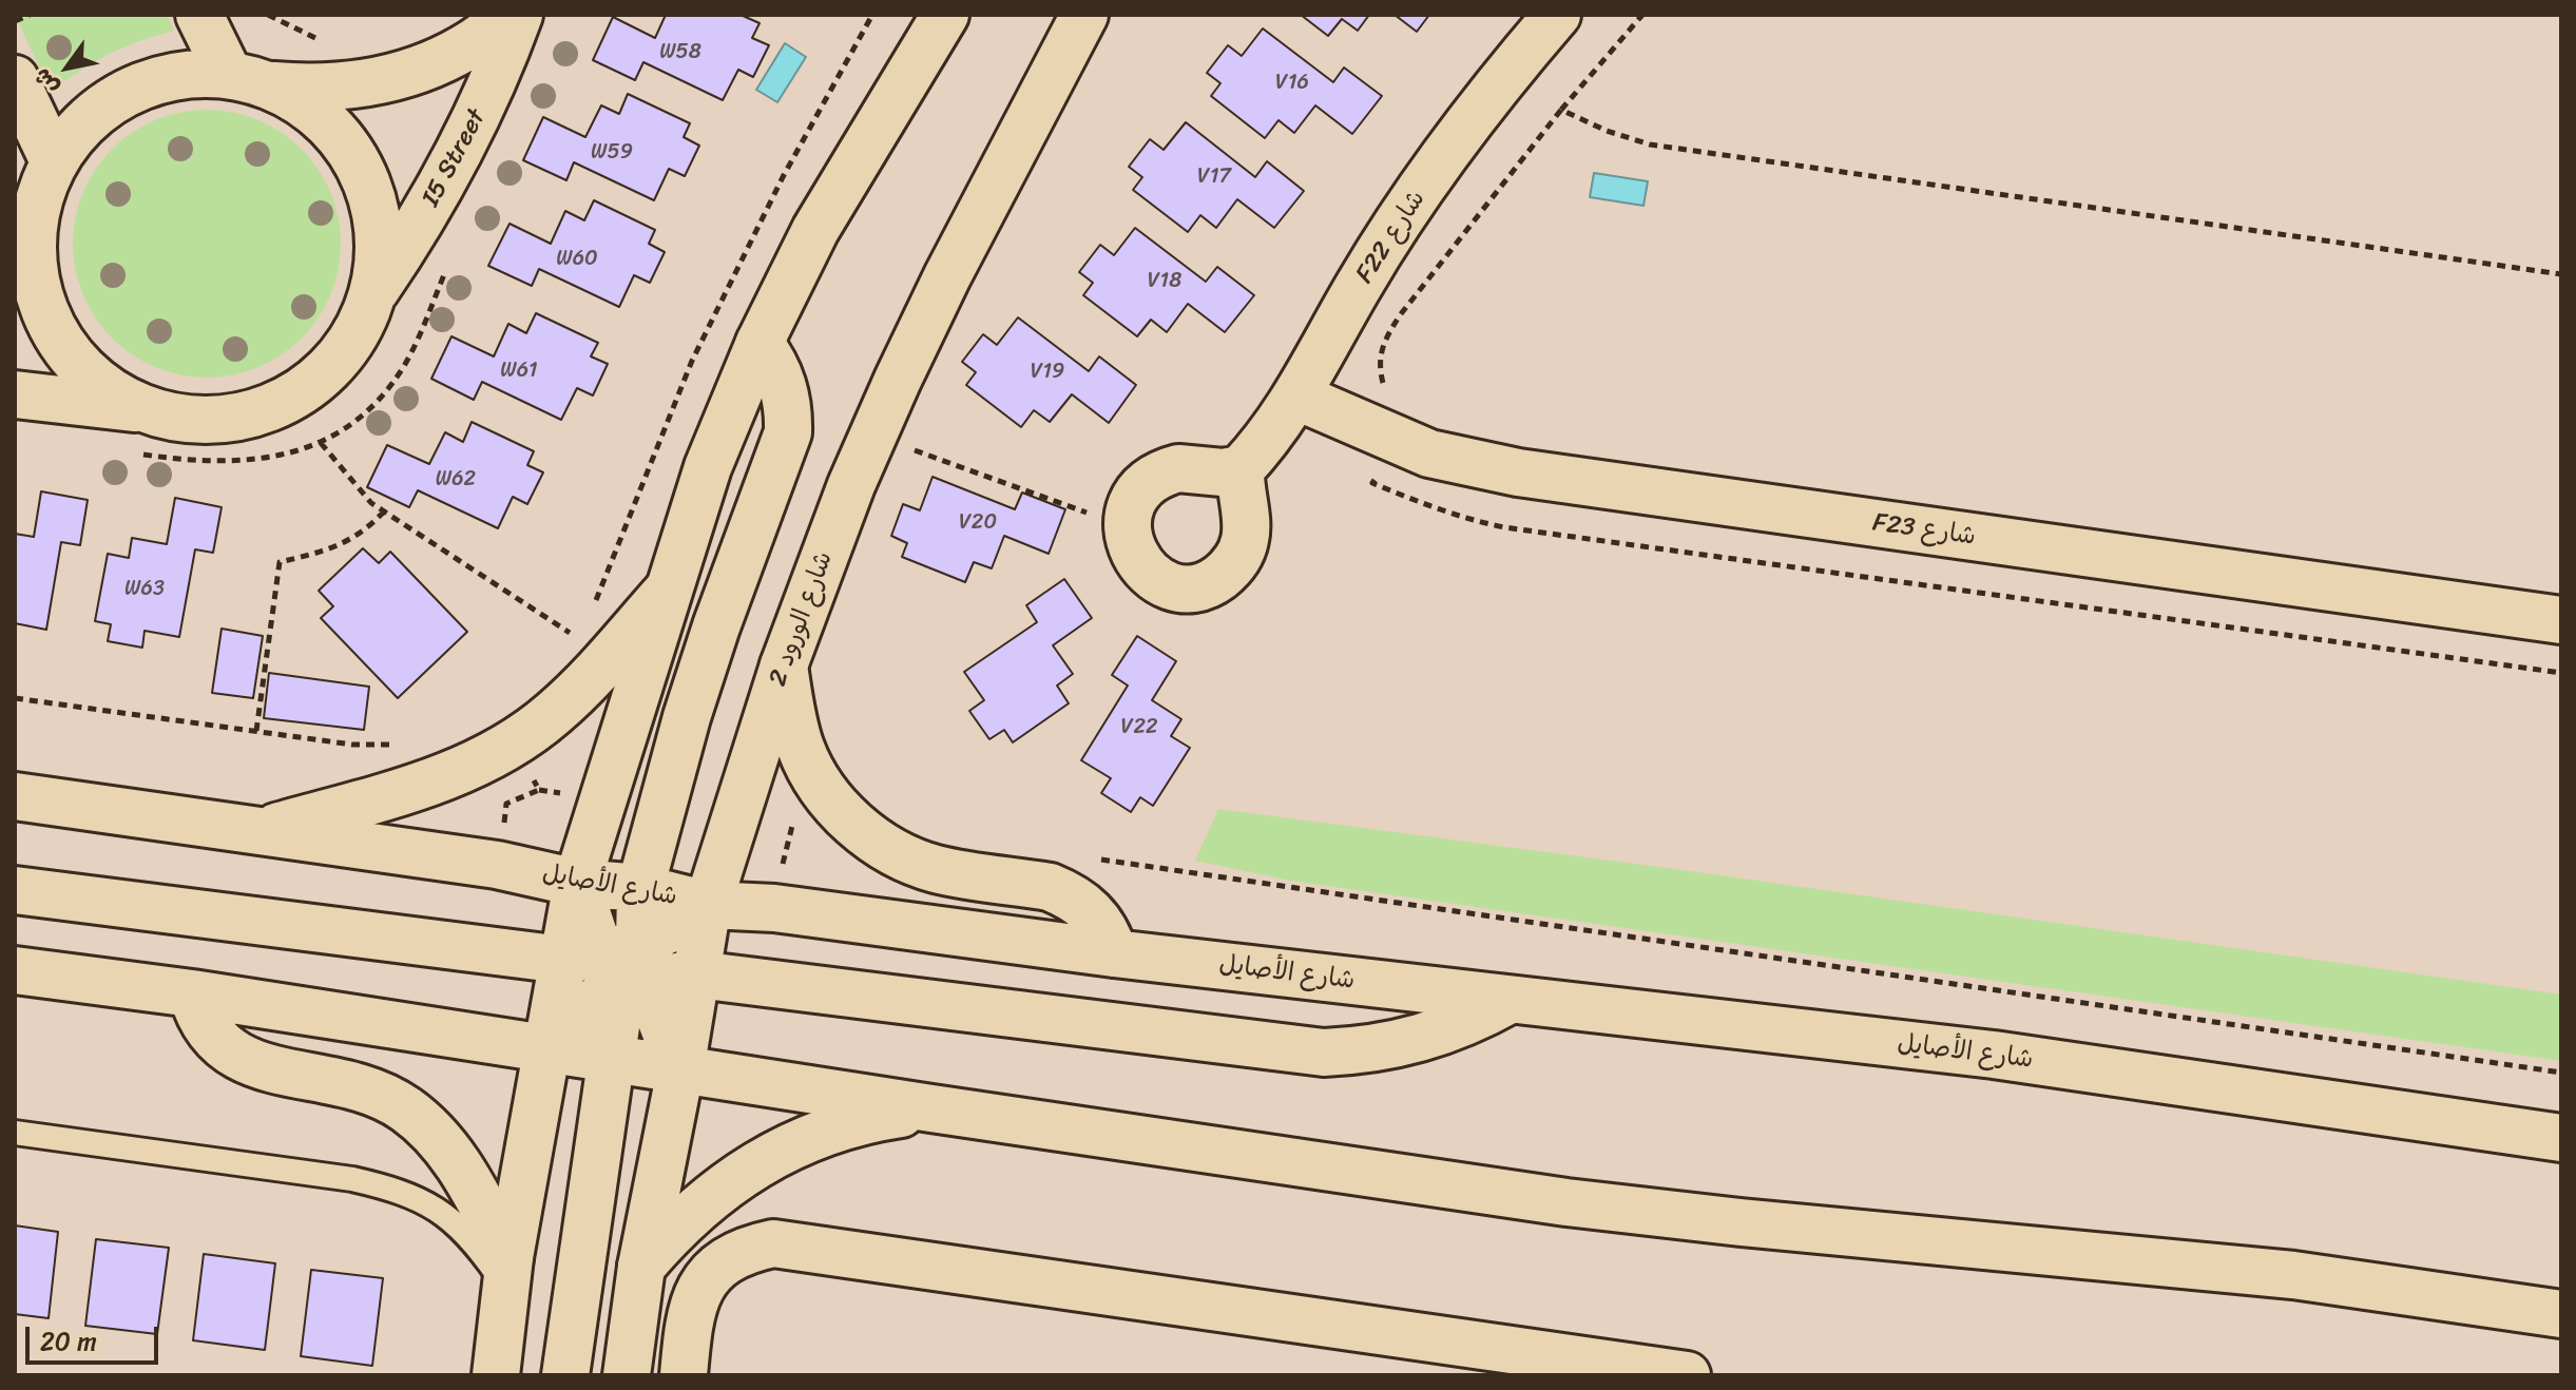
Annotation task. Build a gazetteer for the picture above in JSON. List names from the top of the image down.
{
  "streets": {
    "main road": [
      "I5 Street",
      "F22 شارع",
      "F23 شارع",
      "شارع الورود 2",
      "شارع الأصايل"
    ]
  },
  "crossings": [
    ["F22 شارع", "F23 شارع"],
    ["شارع الورود 2", "شارع الأصايل"]
  ],
  "house_numbers": [
    "W58",
    "V16",
    "W59",
    "V17",
    "W60",
    "V18",
    "W61",
    "V19",
    "W62",
    "V20",
    "W63",
    "V22"
  ],
  "scale_bar": "20 m",
  "north": "bottom left"
}
